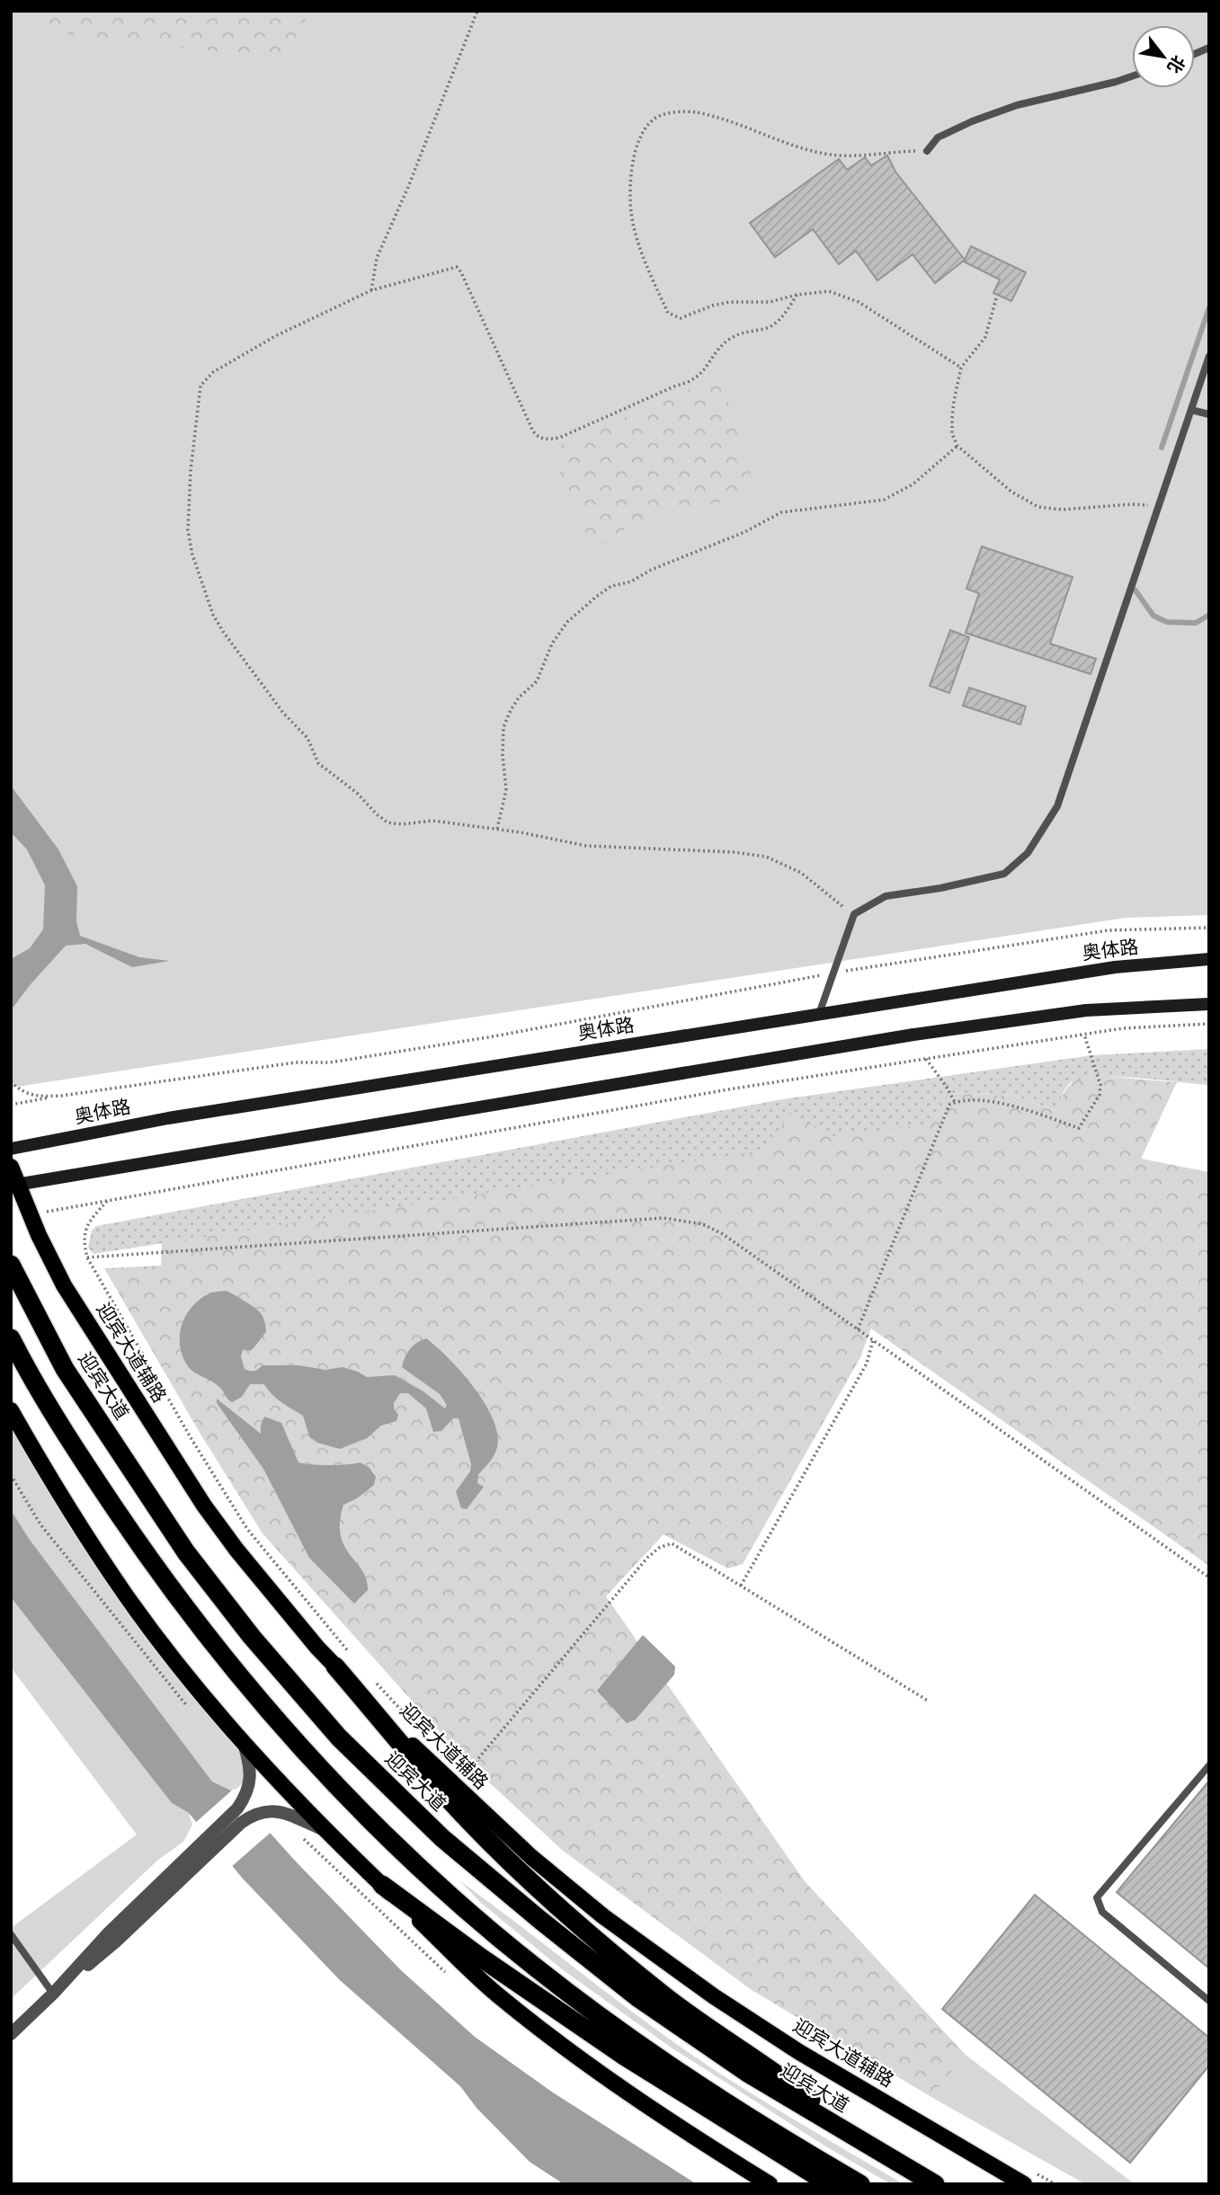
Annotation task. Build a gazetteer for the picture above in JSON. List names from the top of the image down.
{
  "streets": {
    "highway": ["迎宾大道"],
    "main road": ["奥体路", "迎宾大道辅路"]
  },
  "north": "bottom right"
}
